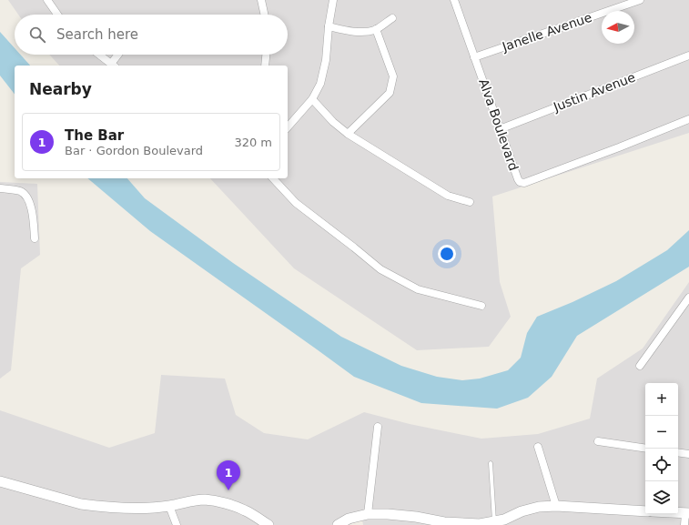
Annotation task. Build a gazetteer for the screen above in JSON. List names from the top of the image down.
{
  "streets": {
    "street": ["Janelle Avenue", "Justin Avenue", "Alva Boulevard"]
  },
  "crossings": [
    ["Janelle Avenue", "Alva Boulevard"],
    ["Justin Avenue", "Alva Boulevard"]
  ],
  "north": "left",
  "page": {
    "search": "Search here",
    "heading": "Nearby",
    "list": [
      {
        "mark": "1",
        "name": "The Bar",
        "note": "Bar · Gordon Boulevard",
        "value": "320 m"
      }
    ],
    "map_buttons": ["+", "−"],
    "pins": "1"
  }
}
